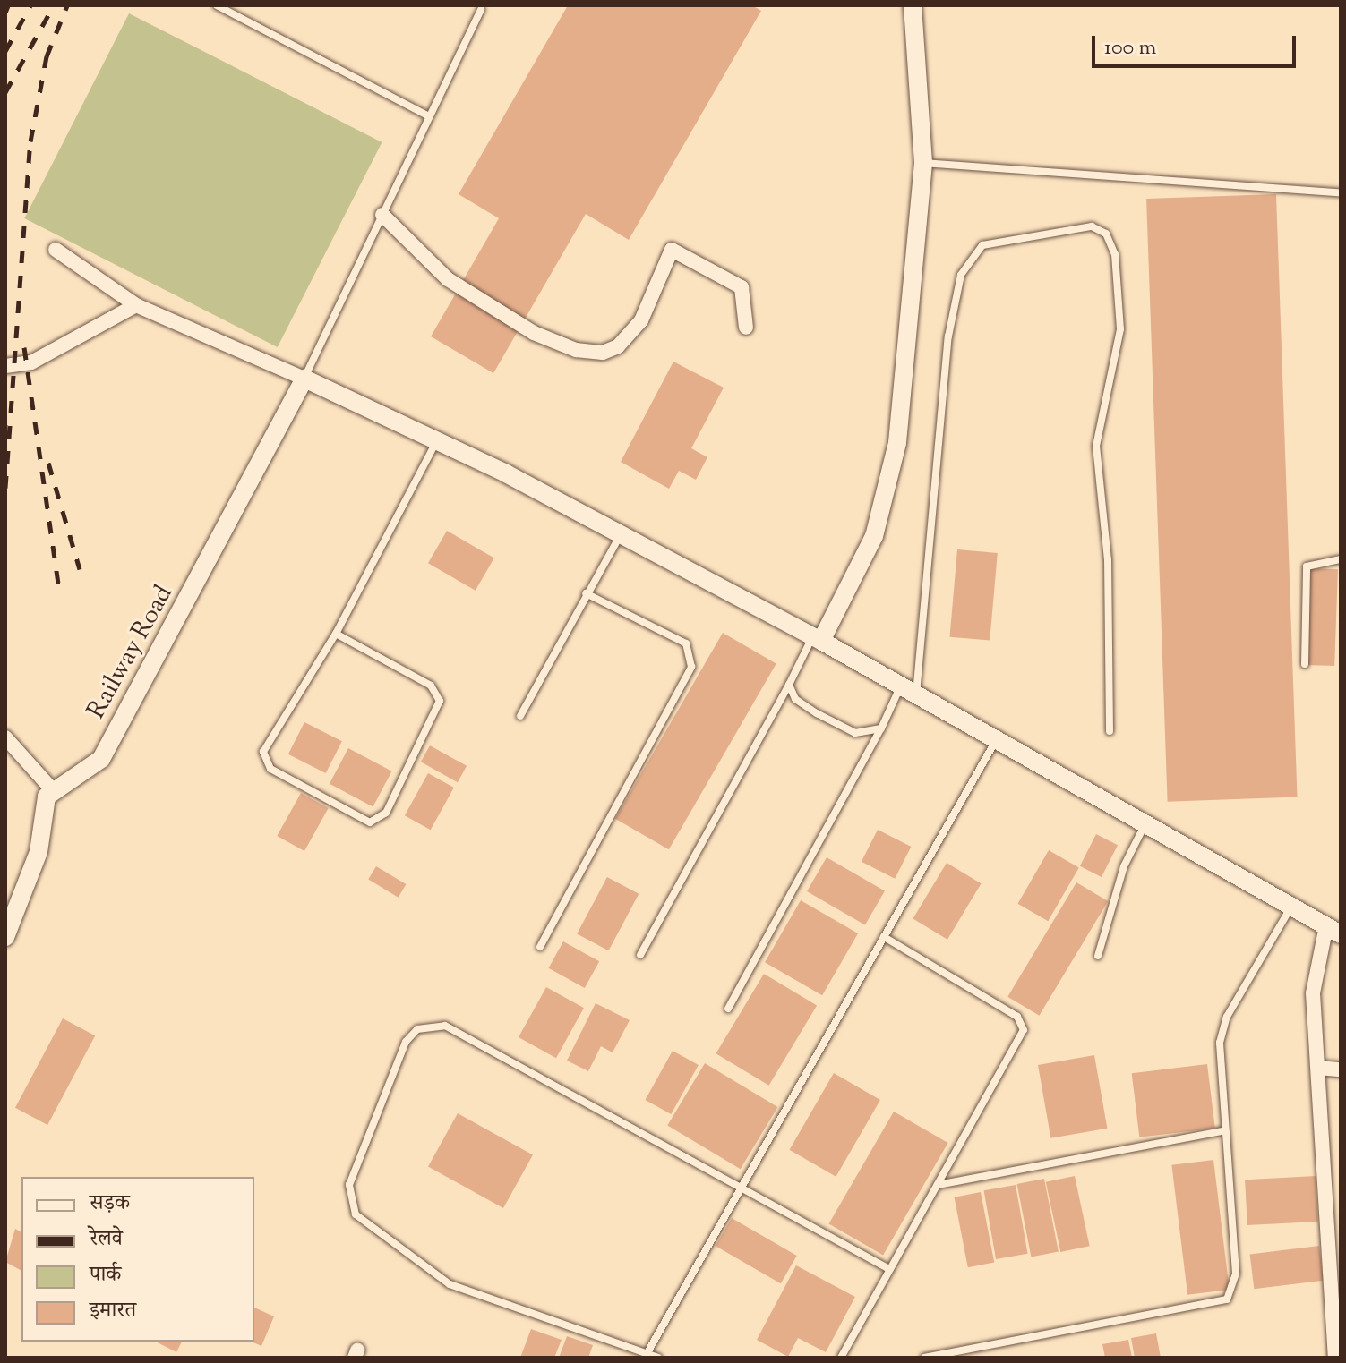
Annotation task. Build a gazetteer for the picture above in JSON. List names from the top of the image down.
{
  "streets": {
    "street": ["Railway Road"]
  },
  "legend": [
    "सड़क",
    "रेलवे",
    "पार्क",
    "इमारत"
  ],
  "scale_bar": "100 m"
}
